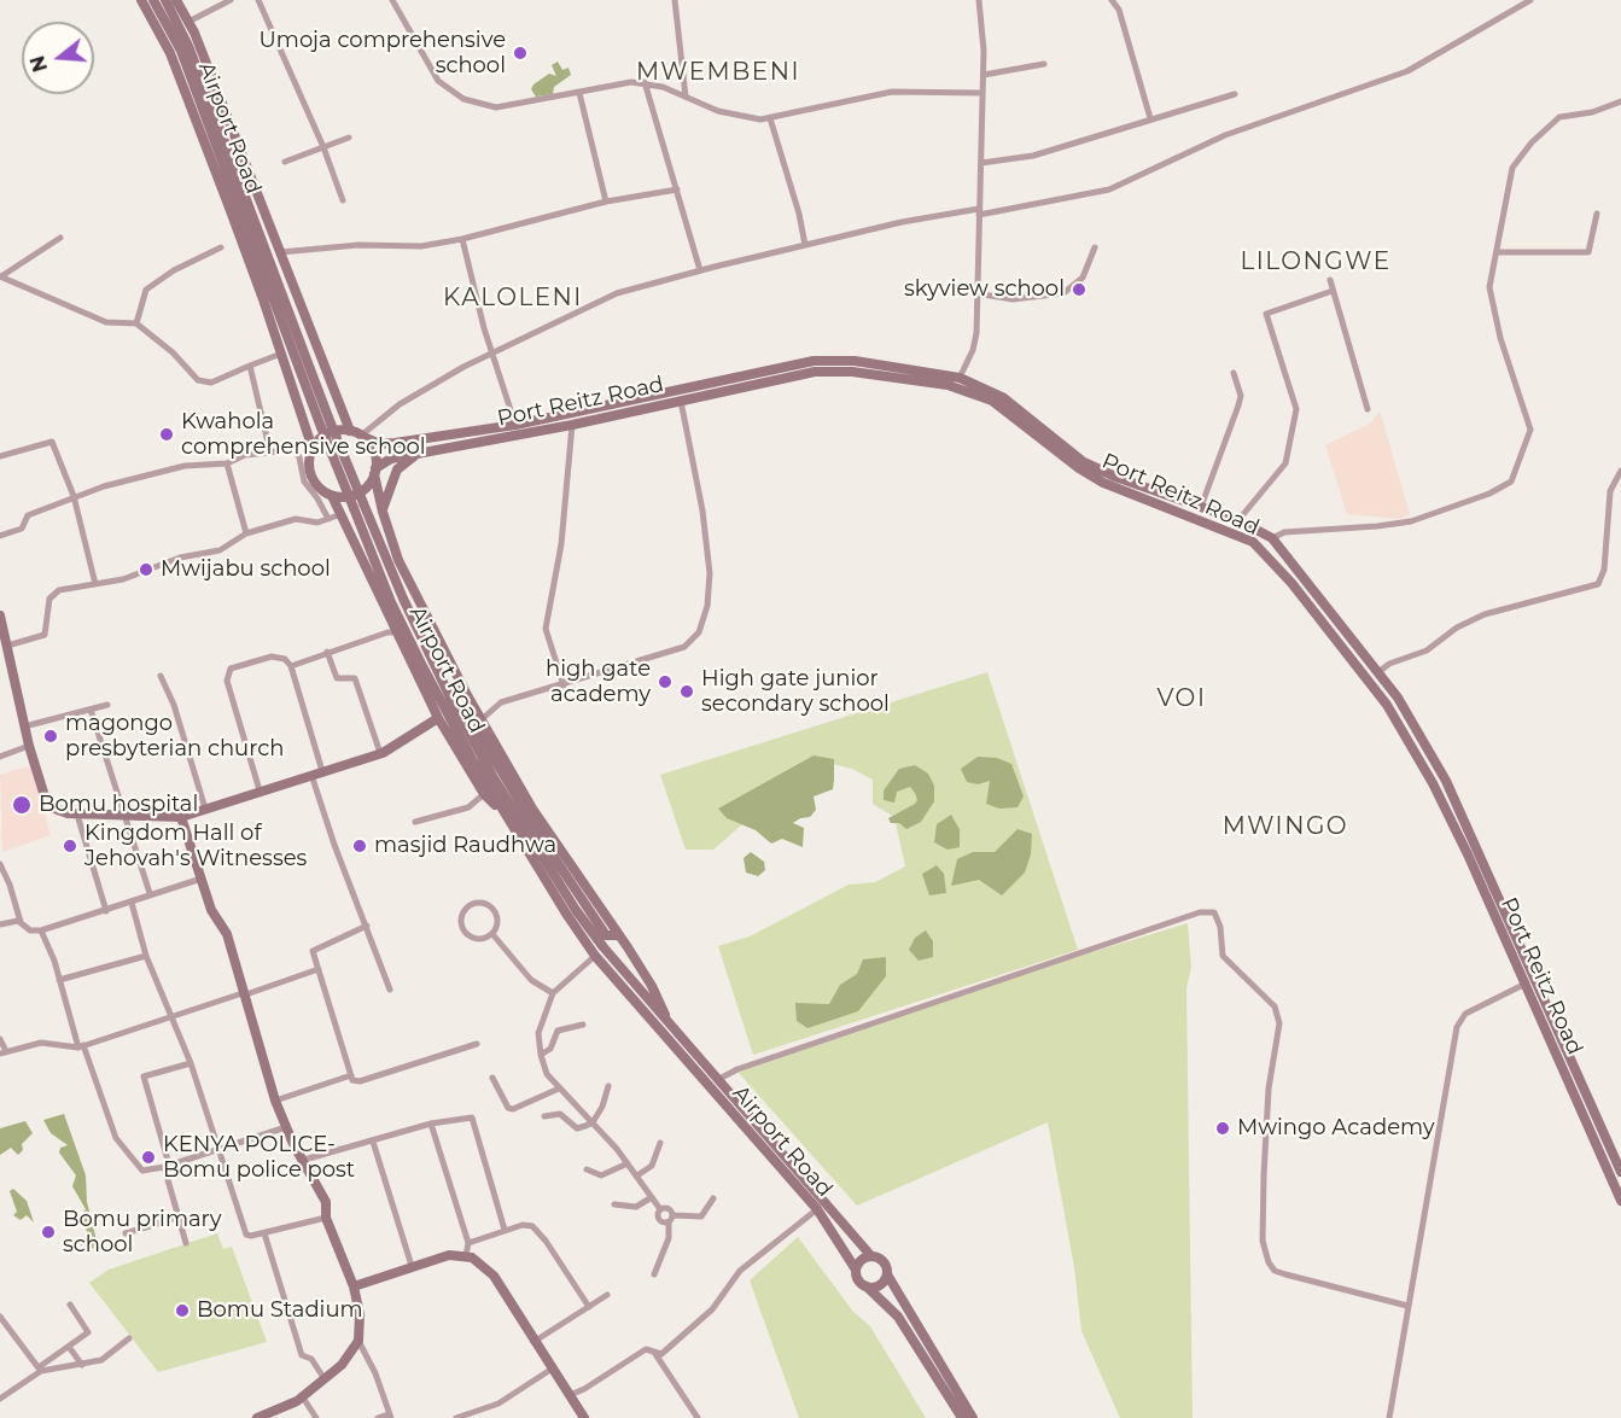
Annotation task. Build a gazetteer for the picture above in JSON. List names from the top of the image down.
{
  "streets": {
    "main road": ["Airport Road", "Port Reitz Road"]
  },
  "districts": [
    "MWEMBENI",
    "LILONGWE",
    "KALOLENI",
    "VOI",
    "MWINGO"
  ],
  "places": [
    "Umoja comprehensive school",
    "skyview school",
    "Kwahola comprehensive school",
    "Mwijabu school",
    "high gate academy",
    "High gate junior secondary school",
    "magongo presbyterian church",
    "Bomu hospital",
    "Kingdom Hall of Jehovah's Witnesses",
    "masjid Raudhwa",
    "Mwingo Academy",
    "KENYA POLICE- Bomu police post",
    "Bomu primary school",
    "Bomu Stadium"
  ],
  "north": "left"
}
